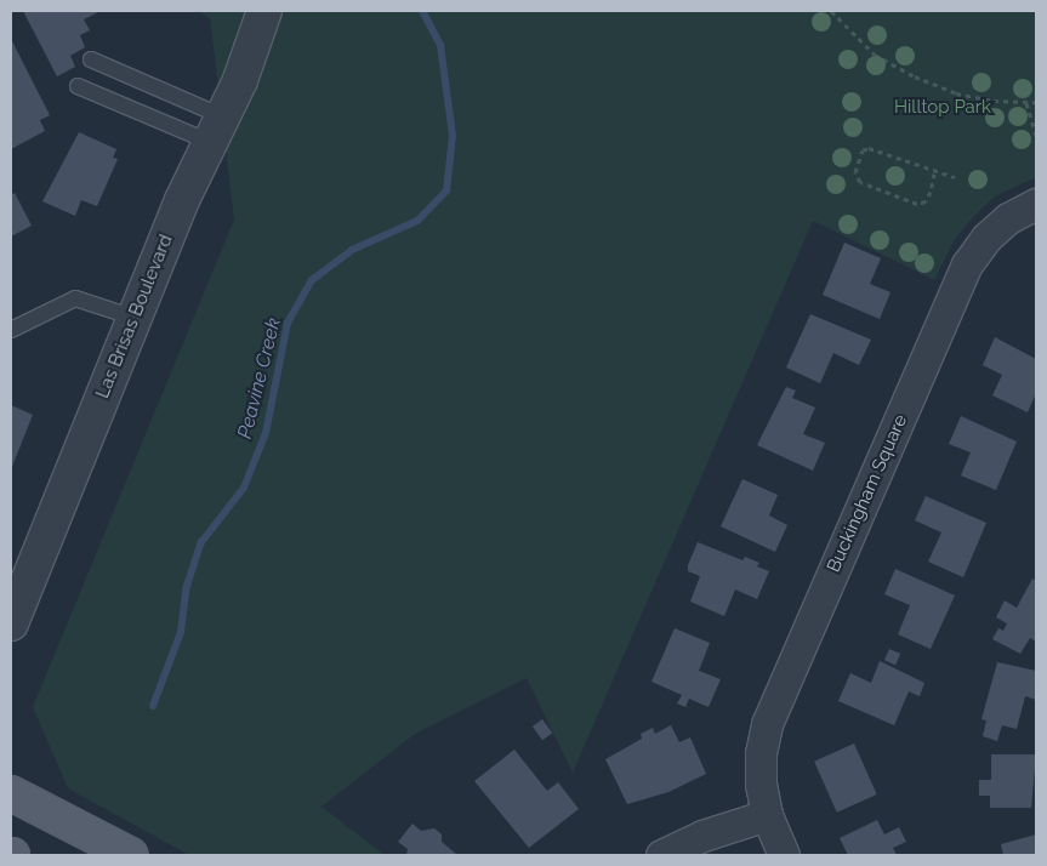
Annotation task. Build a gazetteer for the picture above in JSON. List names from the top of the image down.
{
  "streets": {
    "street": ["Las Brisas Boulevard", "Buckingham Square"]
  },
  "water": ["Peavine Creek"],
  "parks": ["Hilltop Park"]
}
